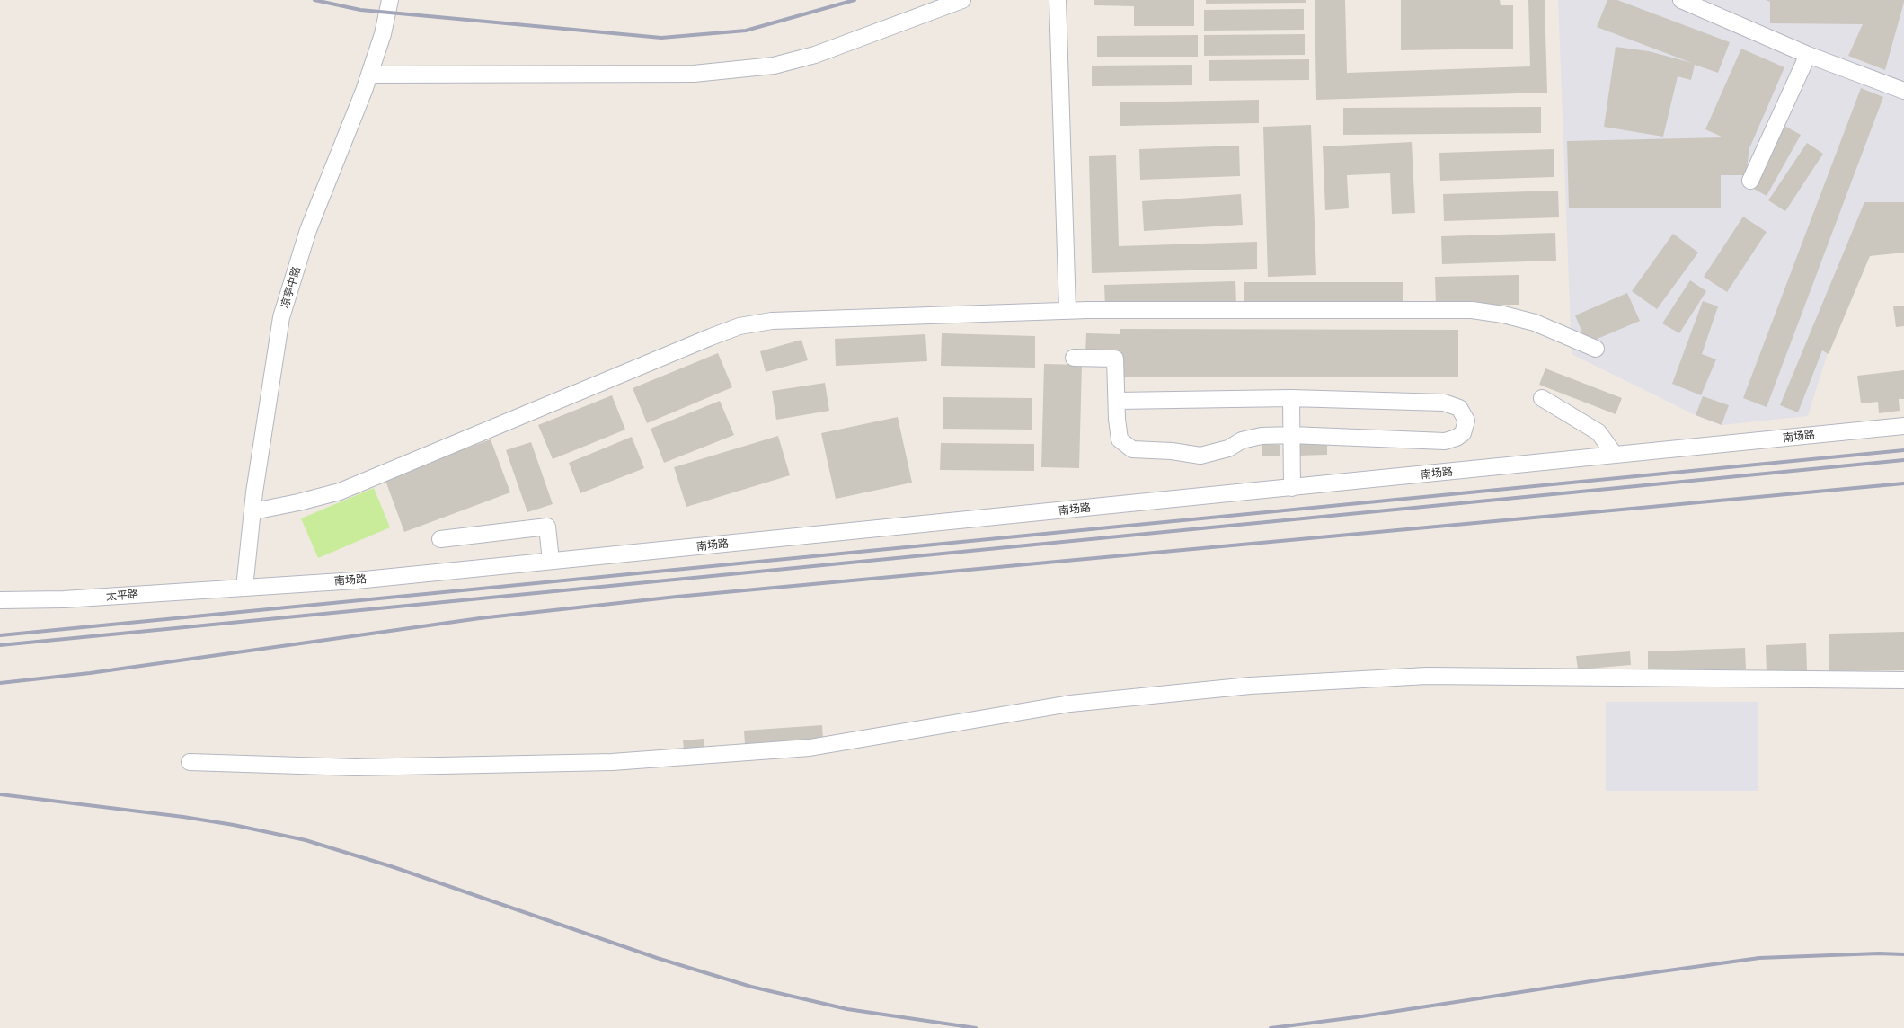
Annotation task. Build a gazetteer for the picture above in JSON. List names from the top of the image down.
{
  "streets": {
    "street": ["凉亭中路", "南场路", "太平路"]
  },
  "crossings": [
    ["凉亭中路", "南场路"],
    ["凉亭中路", "太平路"],
    ["南场路", "太平路"]
  ]
}
